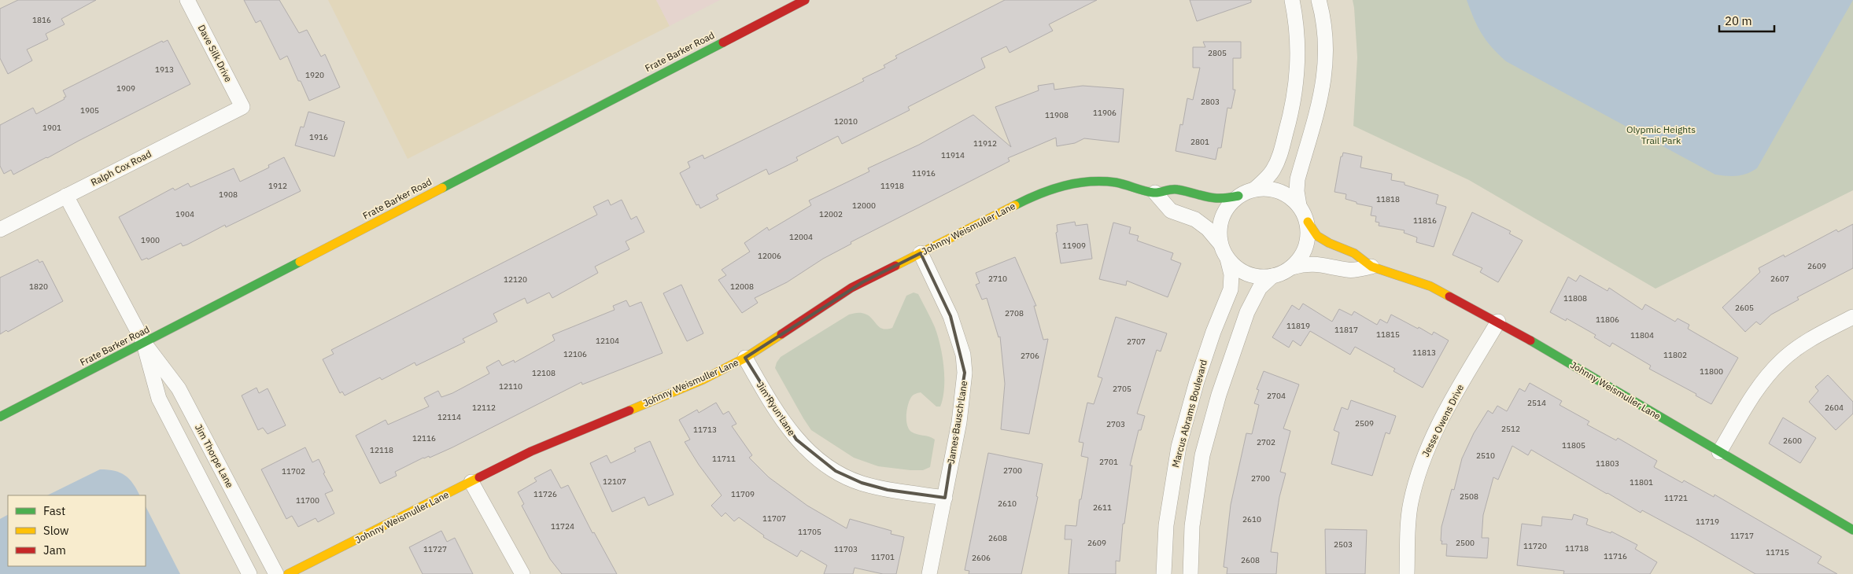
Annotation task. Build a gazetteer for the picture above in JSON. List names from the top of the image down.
{
  "streets": {
    "street": [
      "Frate Barker Road",
      "Dave Silk Drive",
      "Ralph Cox Road",
      "Johnny Weismuller Lane",
      "Jim Ryun Lane",
      "Marcus Abrams Boulevard",
      "Jesse Owens Drive",
      "James Bausch Lane",
      "Jim Thorpe Lane"
    ]
  },
  "crossings": [
    ["Frate Barker Road", "Jim Thorpe Lane"],
    ["Dave Silk Drive", "Ralph Cox Road"],
    ["Ralph Cox Road", "Jim Thorpe Lane"],
    ["Johnny Weismuller Lane", "Jim Ryun Lane"],
    ["Johnny Weismuller Lane", "Marcus Abrams Boulevard"],
    ["Johnny Weismuller Lane", "Jesse Owens Drive"],
    ["Johnny Weismuller Lane", "James Bausch Lane"],
    ["Jim Ryun Lane", "James Bausch Lane"]
  ],
  "parks": ["Olypmic Heights Trail Park"],
  "house_numbers": [
    "1816",
    "2805",
    "1913",
    "1920",
    "1909",
    "2803",
    "1905",
    "11906",
    "11908",
    "12010",
    "1901",
    "1916",
    "2801",
    "11912",
    "11914",
    "11916",
    "1912",
    "11918",
    "1908",
    "11818",
    "12000",
    "1904",
    "12002",
    "11816",
    "12004",
    "1900",
    "11909",
    "12006",
    "2609",
    "2710",
    "2607",
    "12120",
    "1820",
    "12008",
    "11808",
    "2605",
    "2708",
    "11806",
    "11819",
    "11817",
    "11815",
    "11804",
    "12104",
    "2707",
    "11813",
    "12106",
    "11802",
    "2706",
    "11800",
    "12108",
    "12110",
    "2705",
    "2704",
    "2514",
    "12112",
    "2604",
    "12114",
    "2509",
    "2703",
    "2512",
    "11713",
    "12116",
    "2600",
    "2702",
    "11805",
    "12118",
    "2510",
    "11711",
    "2701",
    "11803",
    "2700",
    "11702",
    "2700",
    "12107",
    "11801",
    "11726",
    "11709",
    "2508",
    "11721",
    "11700",
    "2610",
    "2611",
    "11707",
    "2610",
    "11719",
    "11724",
    "11705",
    "11717",
    "2608",
    "2609",
    "2500",
    "2503",
    "11720",
    "11718",
    "11727",
    "11703",
    "11715",
    "11716",
    "11701",
    "2606",
    "2608"
  ],
  "legend": ["Fast", "Slow", "Jam"],
  "scale_bar": "20 m"
}
